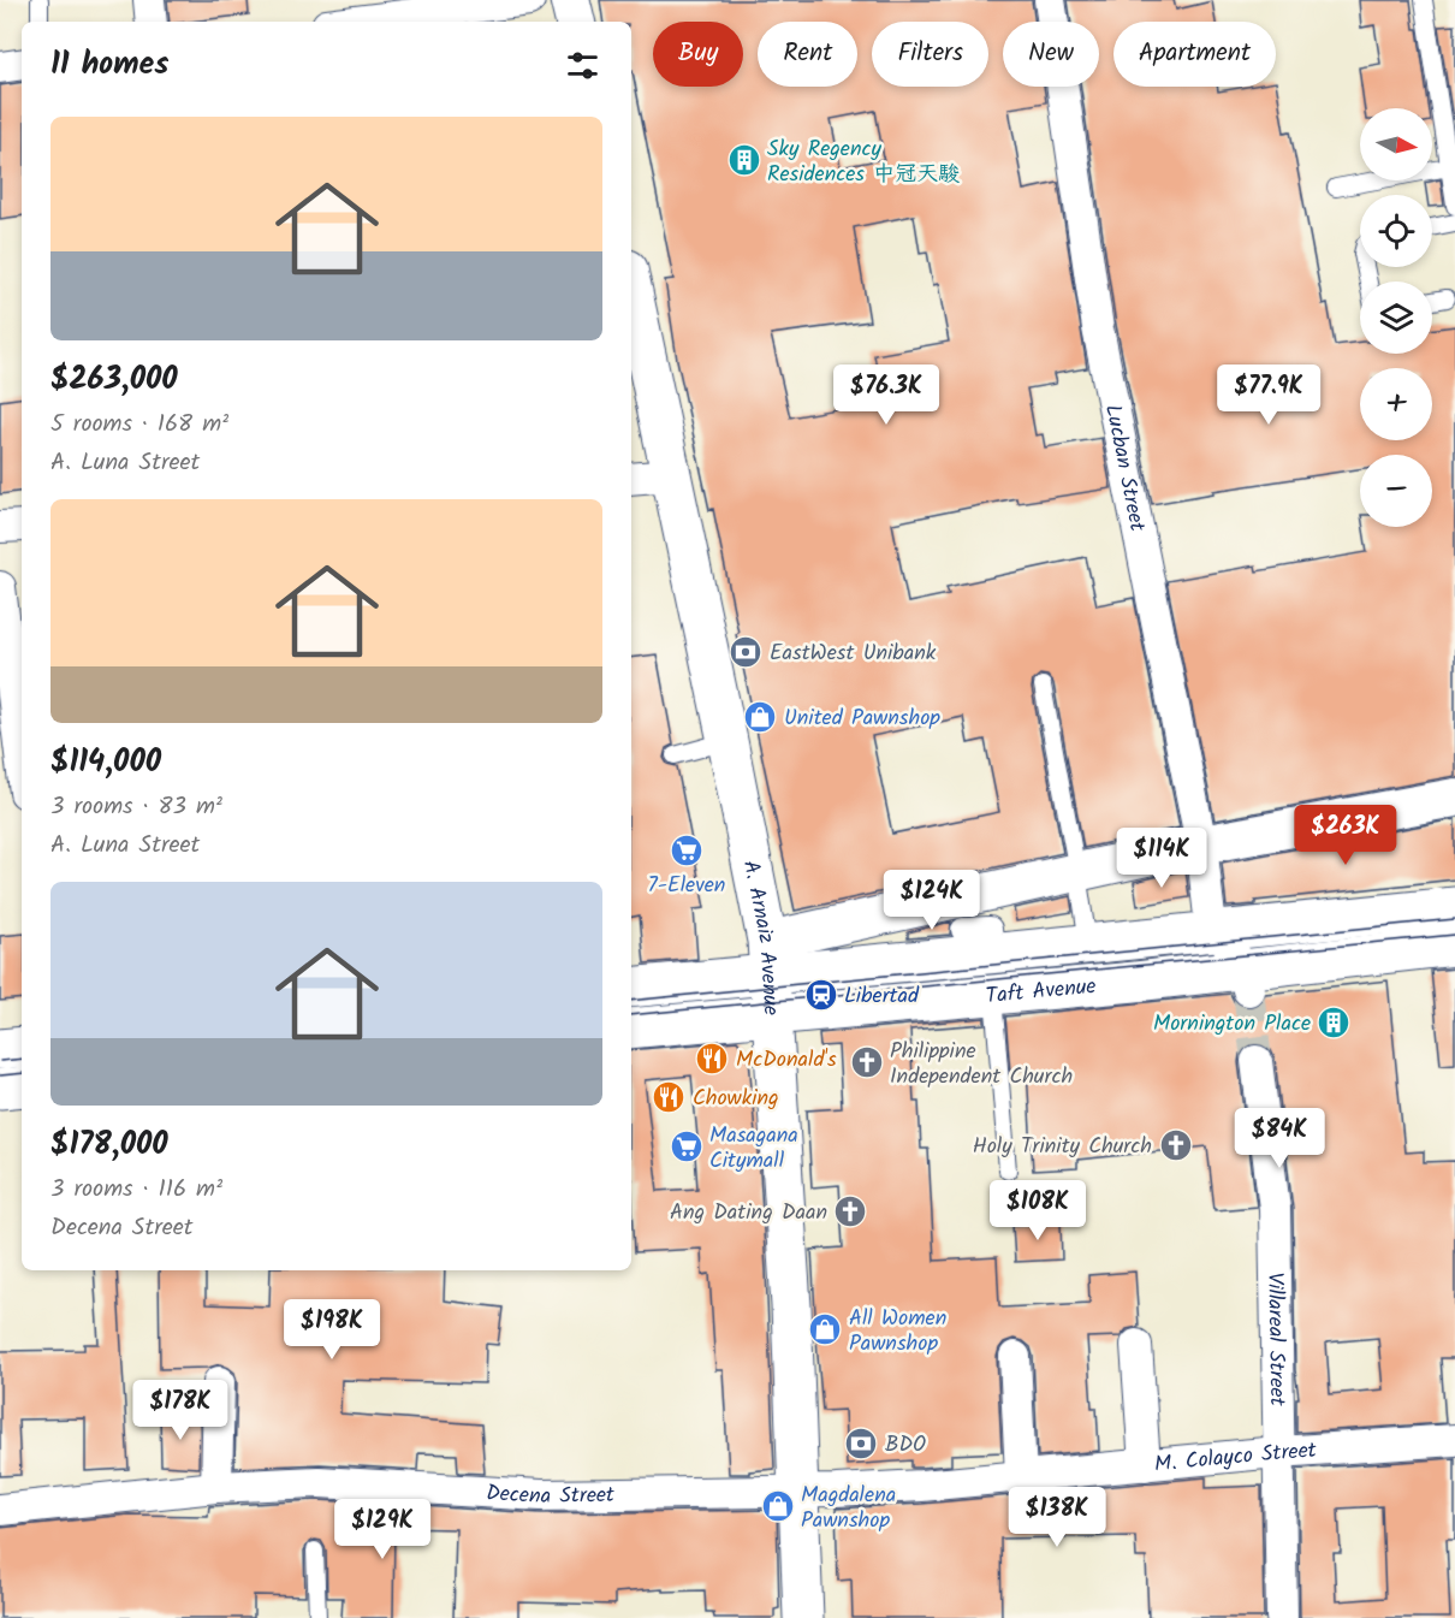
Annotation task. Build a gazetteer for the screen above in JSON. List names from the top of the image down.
{
  "streets": {
    "main road": ["A. Arnaiz Avenue", "Taft Avenue"],
    "street": [
      "Lucban Street",
      "Villareal Street",
      "M. Colayco Street",
      "Decena Street"
    ]
  },
  "crossings": [
    ["Lucban Street", "Taft Avenue"],
    ["A. Arnaiz Avenue", "Taft Avenue"],
    ["A. Arnaiz Avenue", "M. Colayco Street"],
    ["A. Arnaiz Avenue", "Decena Street"],
    ["Villareal Street", "M. Colayco Street"],
    ["M. Colayco Street", "Decena Street"]
  ],
  "places": {
    "building": ["Sky Regency Residences 中冠天駿", "Mornington Place"],
    "bank": ["EastWest Unibank", "BDO"],
    "shop": ["United Pawnshop", "All Women Pawnshop", "Magdalena Pawnshop"],
    "supermarket": ["7-Eleven", "Masagana Citymall"],
    "station": ["Libertad"],
    "restaurant": ["McDonald's", "Chowking"],
    "church": ["Philippine Independent Church", "Holy Trinity Church", "Ang Dating Daan"]
  },
  "north": "right",
  "page": {
    "chip": [
      "Buy",
      "Rent",
      "Filters",
      "New",
      "Apartment"
    ],
    "heading": "11 homes",
    "map_buttons": ["+", "−"],
    "list": [
      {
        "name": "$263,000",
        "note": "5 rooms · 168 m² · A. Luna Street"
      },
      {
        "name": "$114,000",
        "note": "3 rooms · 83 m² · A. Luna Street"
      },
      {
        "name": "$178,000",
        "note": "3 rooms · 116 m² · Decena Street"
      }
    ],
    "price": [
      "$76.3K",
      "$77.9K",
      "$263K",
      "$114K",
      "$124K",
      "$84K",
      "$108K",
      "$198K",
      "$178K",
      "$138K",
      "$129K"
    ]
  }
}
